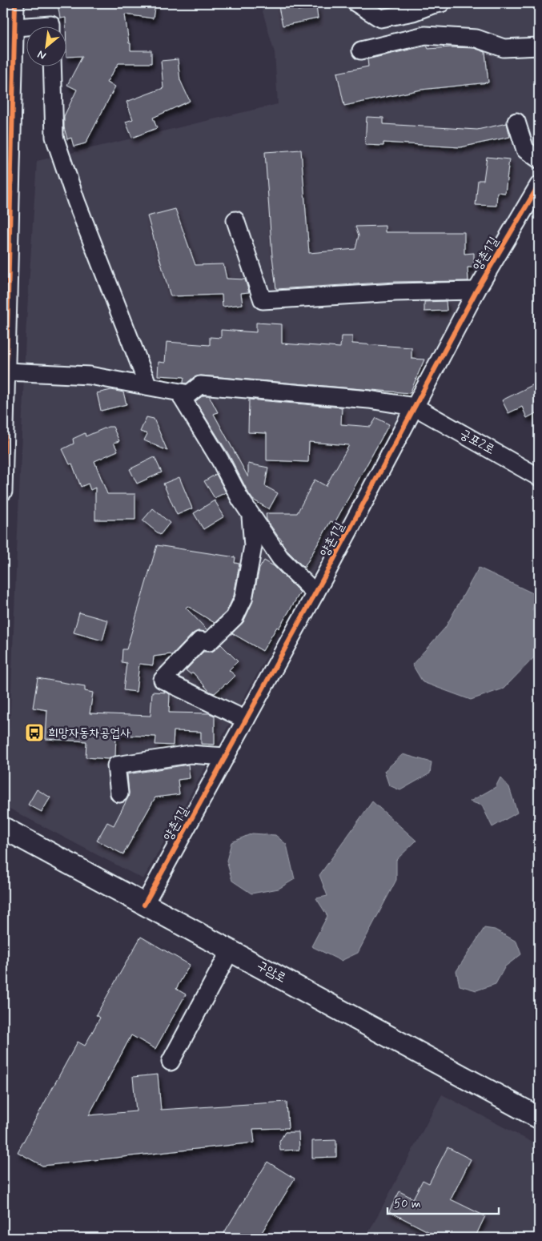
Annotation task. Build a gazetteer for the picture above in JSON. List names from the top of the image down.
{
  "streets": {
    "main road": ["구암로"],
    "street": ["양촌1길", "궁포2로"]
  },
  "crossings": [
    ["양촌1길", "궁포2로"],
    ["양촌1길", "구암로"]
  ],
  "places": {
    "bus stop": ["희망자동차공업사"]
  },
  "scale_bar": "50 m",
  "north": "bottom left"
}
